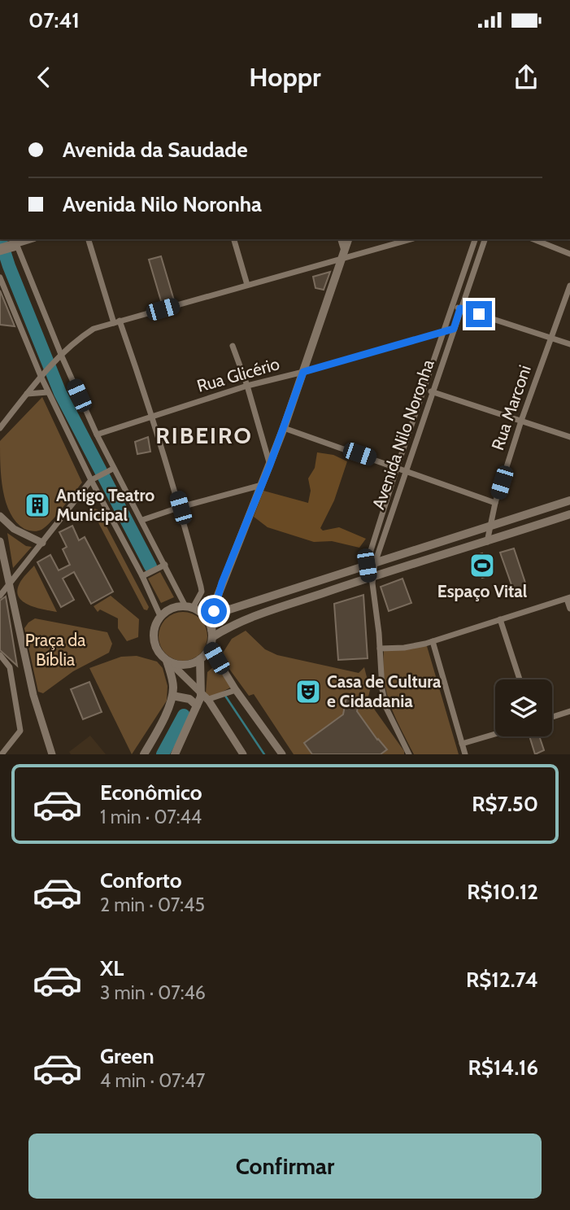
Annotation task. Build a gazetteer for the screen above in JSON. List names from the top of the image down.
{
  "streets": {
    "street": ["Rua Glicério", "Rua Marconi", "Avenida Nilo Noronha"]
  },
  "crossings": [
    ["Rua Glicério", "Avenida Nilo Noronha"]
  ],
  "districts": ["RIBEIRO"],
  "parks": ["Praça da Bíblia"],
  "places": {
    "building": ["Antigo Teatro Municipal"],
    "sports": ["Espaço Vital"],
    "theatre": ["Casa de Cultura e Cidadania"]
  },
  "page": {
    "status": "07:41",
    "header": "Hoppr",
    "banner": ["Avenida da Saudade", "Avenida Nilo Noronha"],
    "list": [
      {
        "name": "Econômico",
        "note": "1 min · 07:44",
        "value": "R$7.50"
      },
      {
        "name": "Conforto",
        "note": "2 min · 07:45",
        "value": "R$10.12"
      },
      {
        "name": "XL",
        "note": "3 min · 07:46",
        "value": "R$12.74"
      },
      {
        "name": "Green",
        "note": "4 min · 07:47",
        "value": "R$14.16"
      }
    ],
    "buttons": "Confirmar"
  }
}
